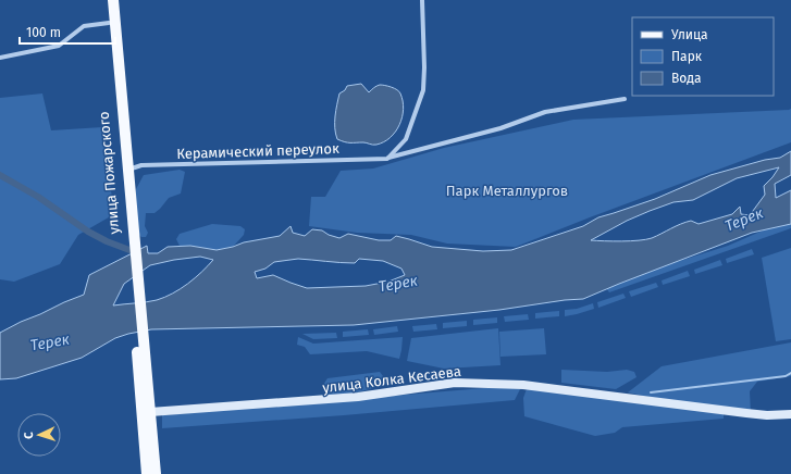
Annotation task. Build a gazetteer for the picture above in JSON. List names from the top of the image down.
{
  "streets": {
    "main road": ["улица Пожарского"],
    "street": ["Керамический переулок", "улица Колка Кесаева"]
  },
  "crossings": [
    ["Керамический переулок", "улица Пожарского"]
  ],
  "water": ["Терек"],
  "parks": ["Парк Металлургов"],
  "legend": ["Улица", "Парк", "Вода"],
  "scale_bar": "100 m",
  "north": "left"
}
